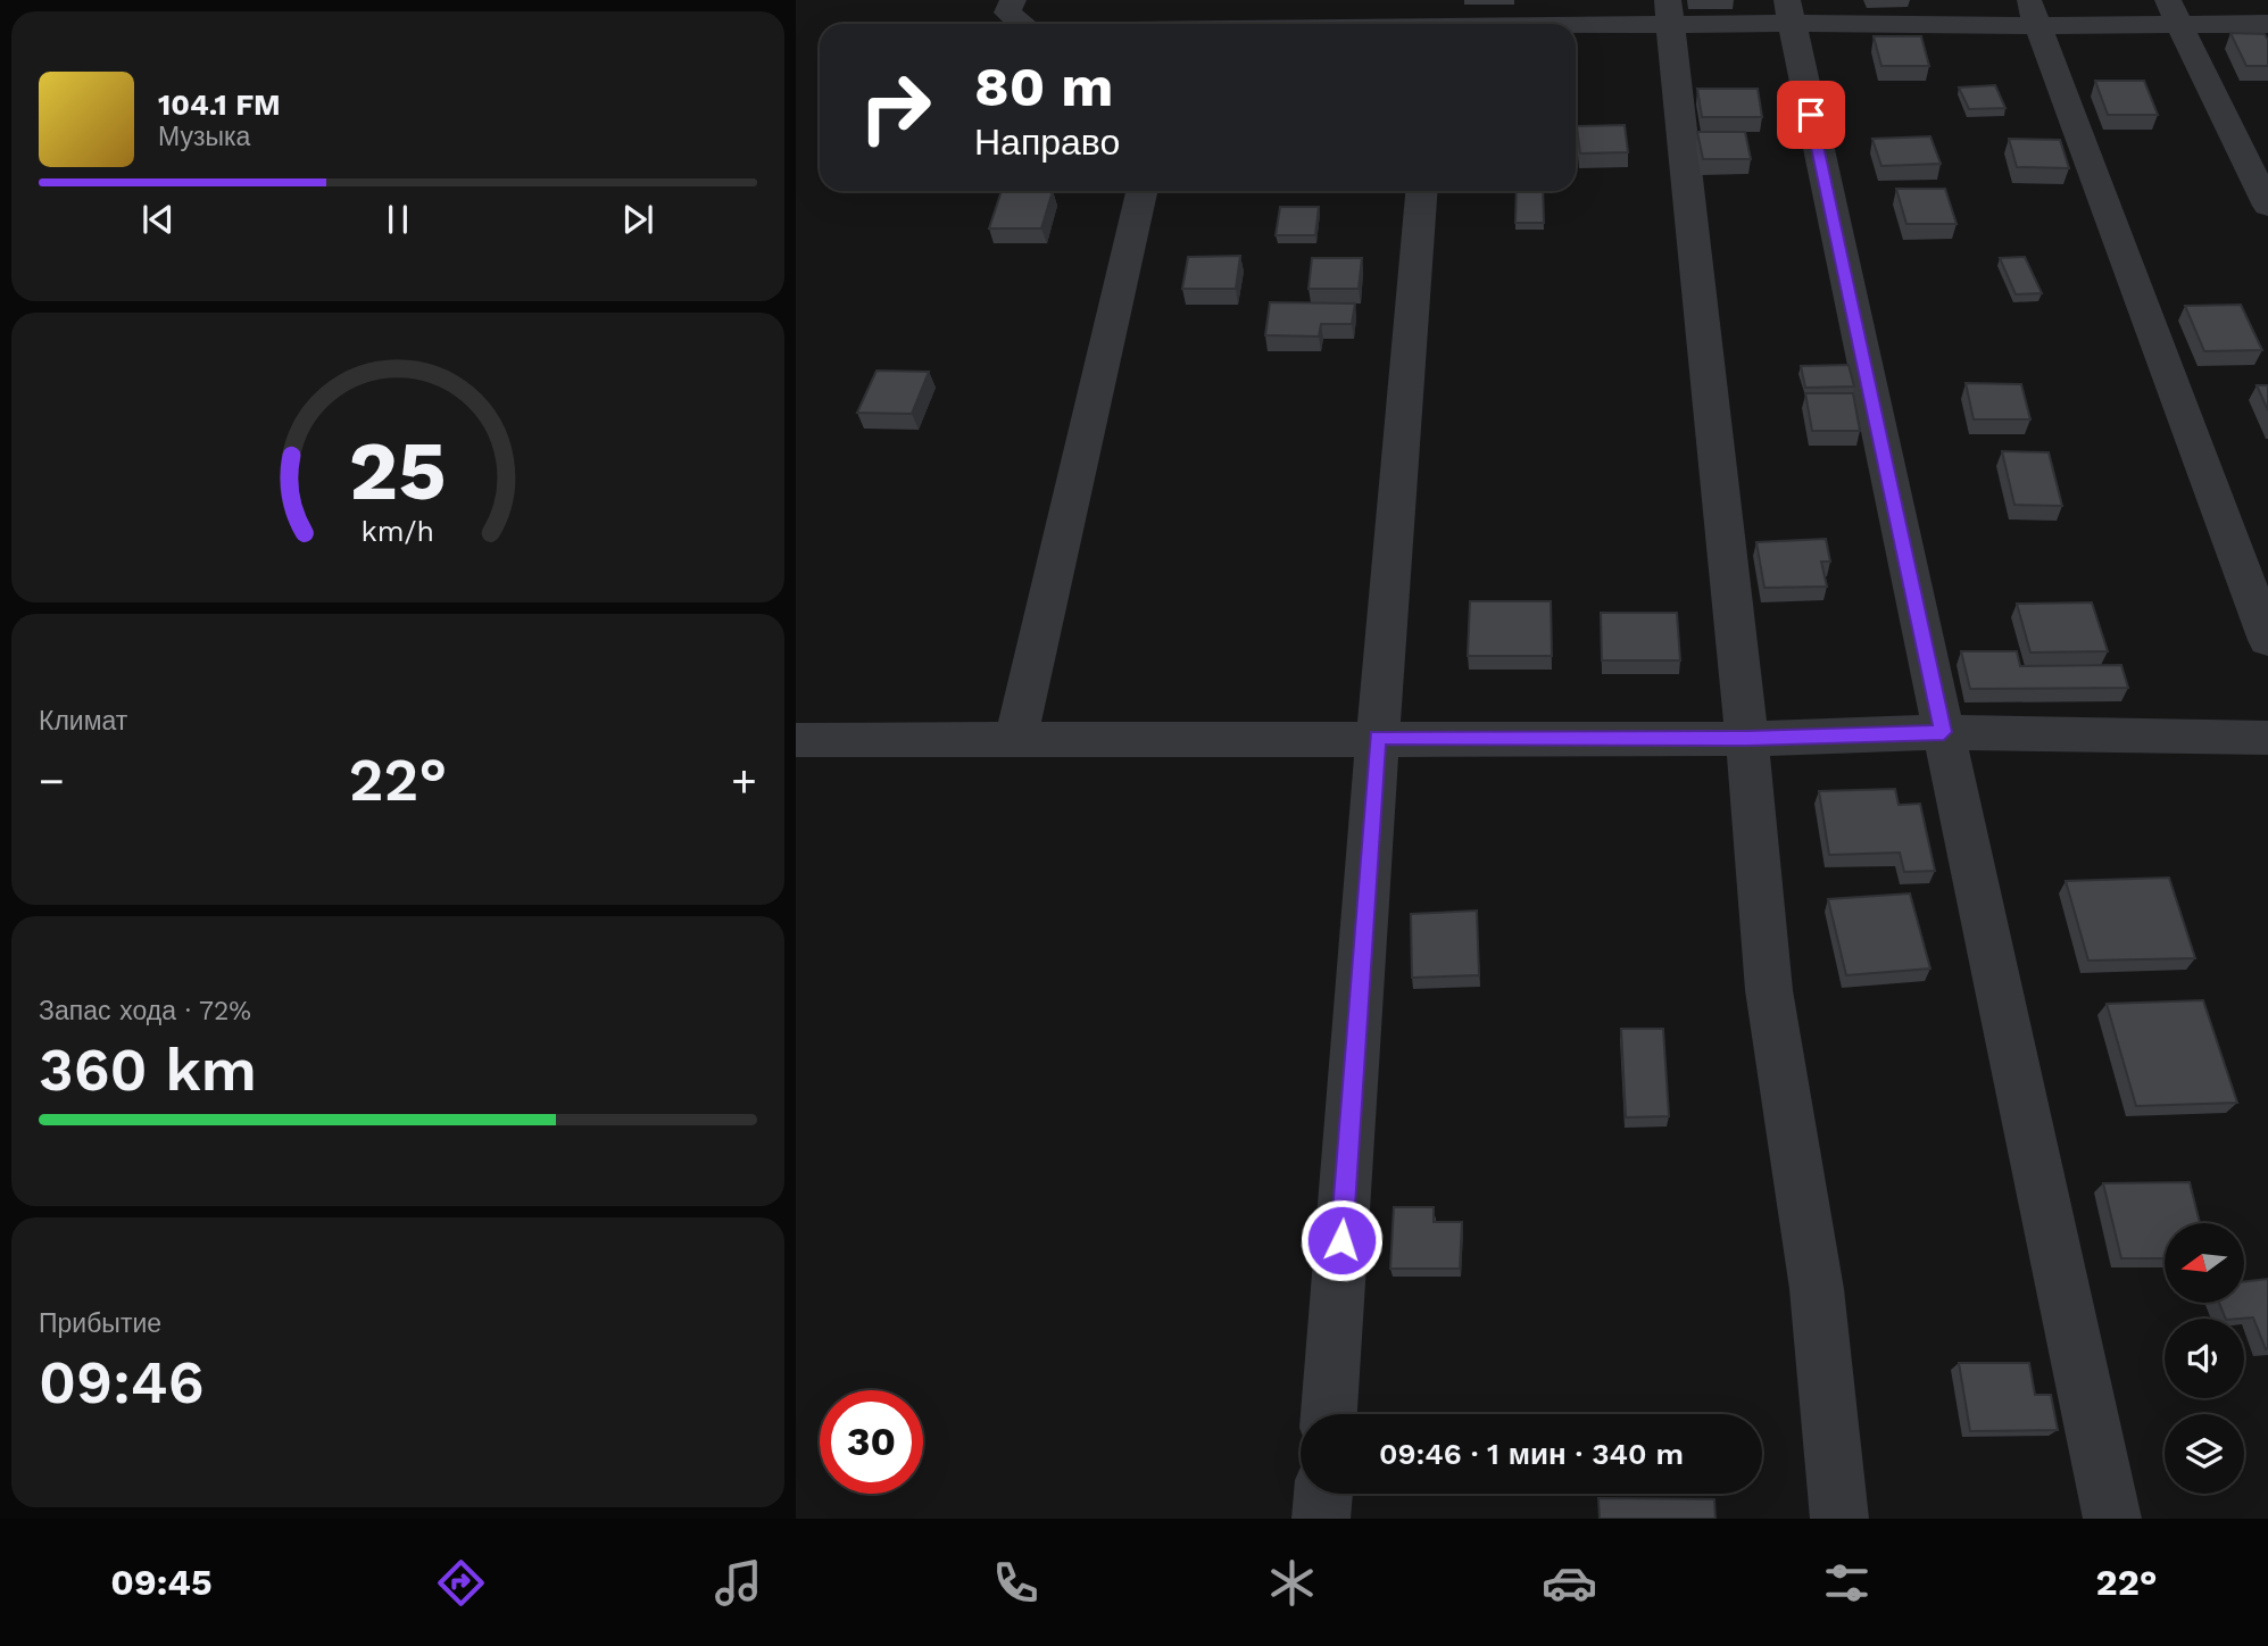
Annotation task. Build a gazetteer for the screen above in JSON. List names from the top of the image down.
{
  "north": "left",
  "page": {
    "turn": ["80 m", "Направо"],
    "song": ["104.1 FM", "Музыка"],
    "tile": [
      "Климат",
      ["Запас хода · 72%", "360 km"],
      ["Прибытие", "09:46"]
    ],
    "heat": ["−", "22°", "+"],
    "limit": "30",
    "trip": "09:46 · 1 мин · 340 m",
    "tabs": ["09:45", "22°"],
    "gauge": ["25", "km/h"]
  }
}
